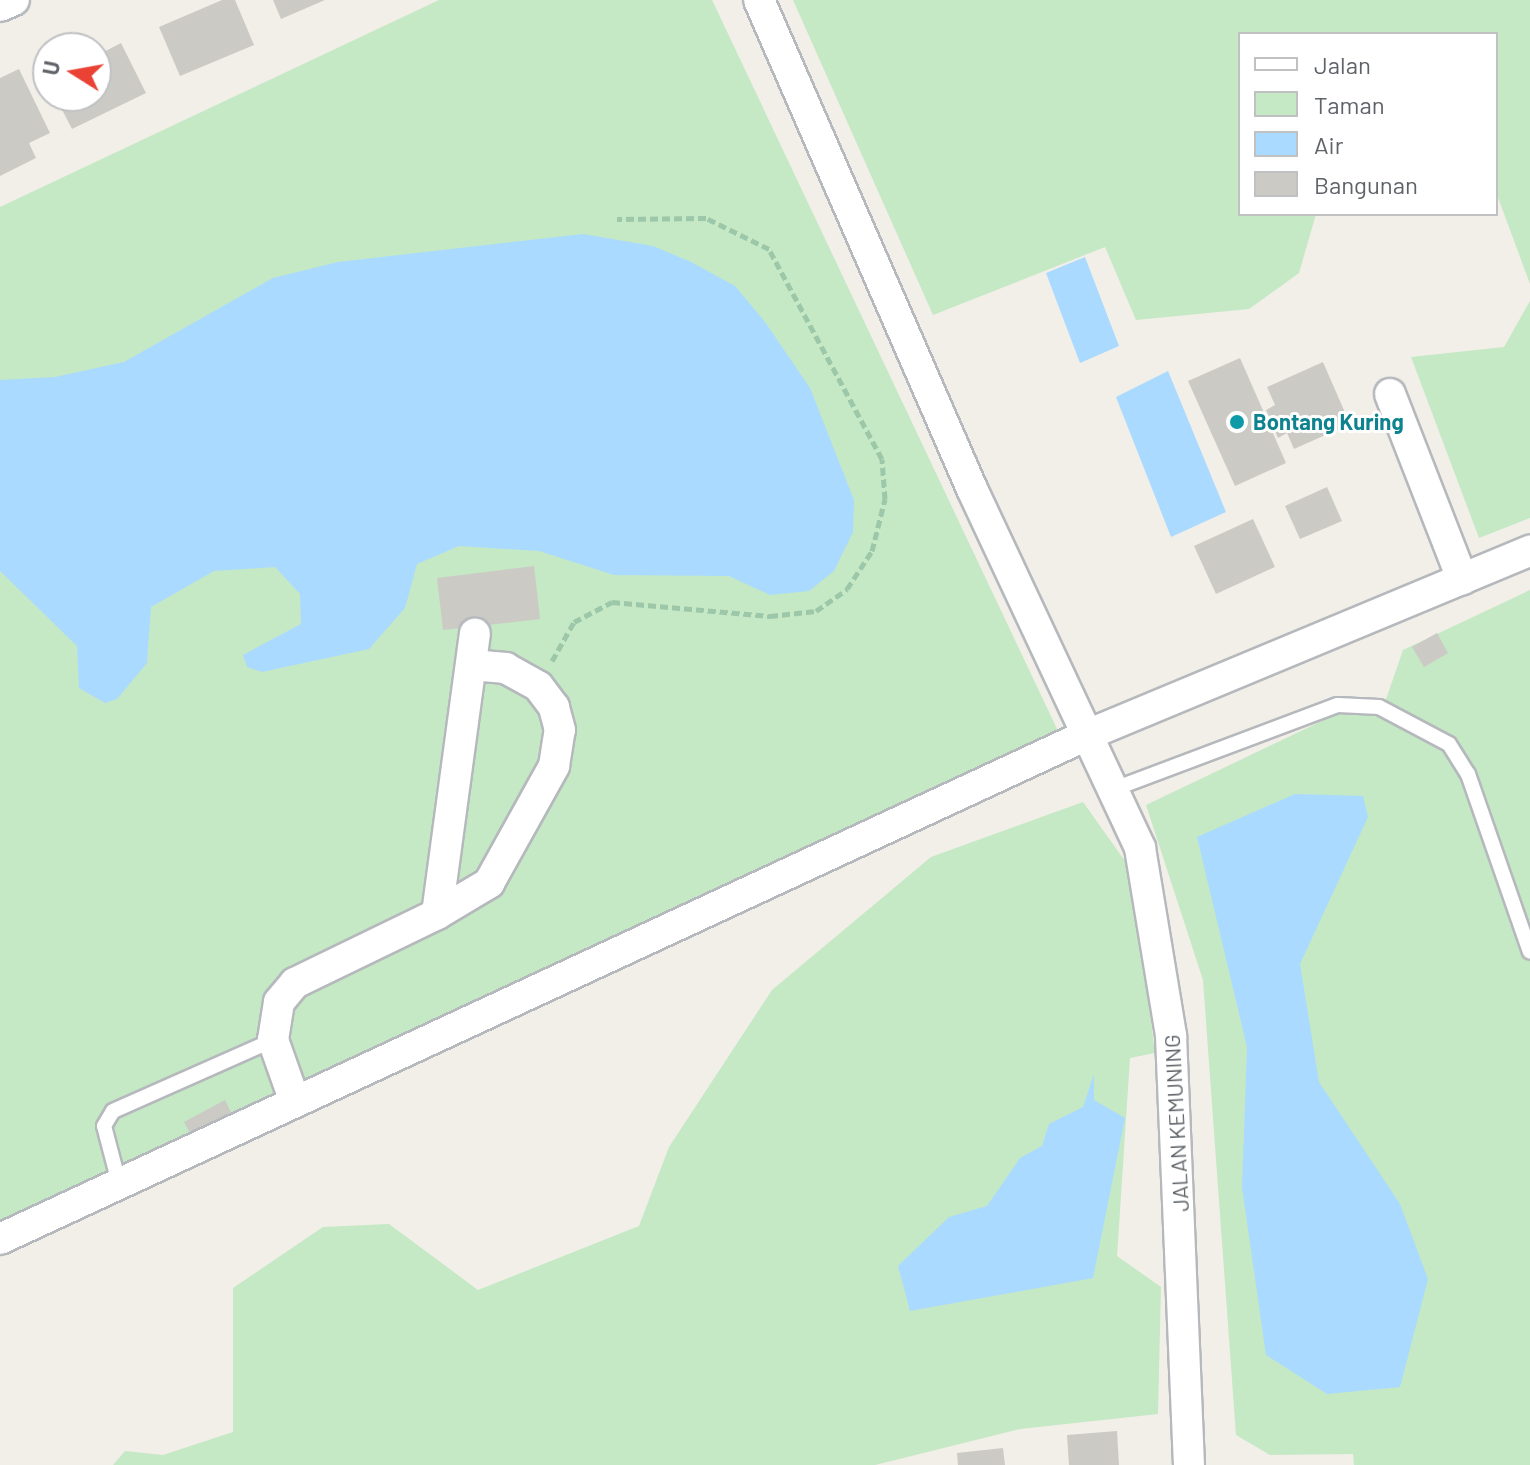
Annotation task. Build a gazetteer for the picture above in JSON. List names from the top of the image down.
{
  "streets": {
    "street": ["JALAN KEMUNING"]
  },
  "places": ["Bontang Kuring"],
  "legend": [
    "Jalan",
    "Taman",
    "Air",
    "Bangunan"
  ],
  "north": "left"
}
